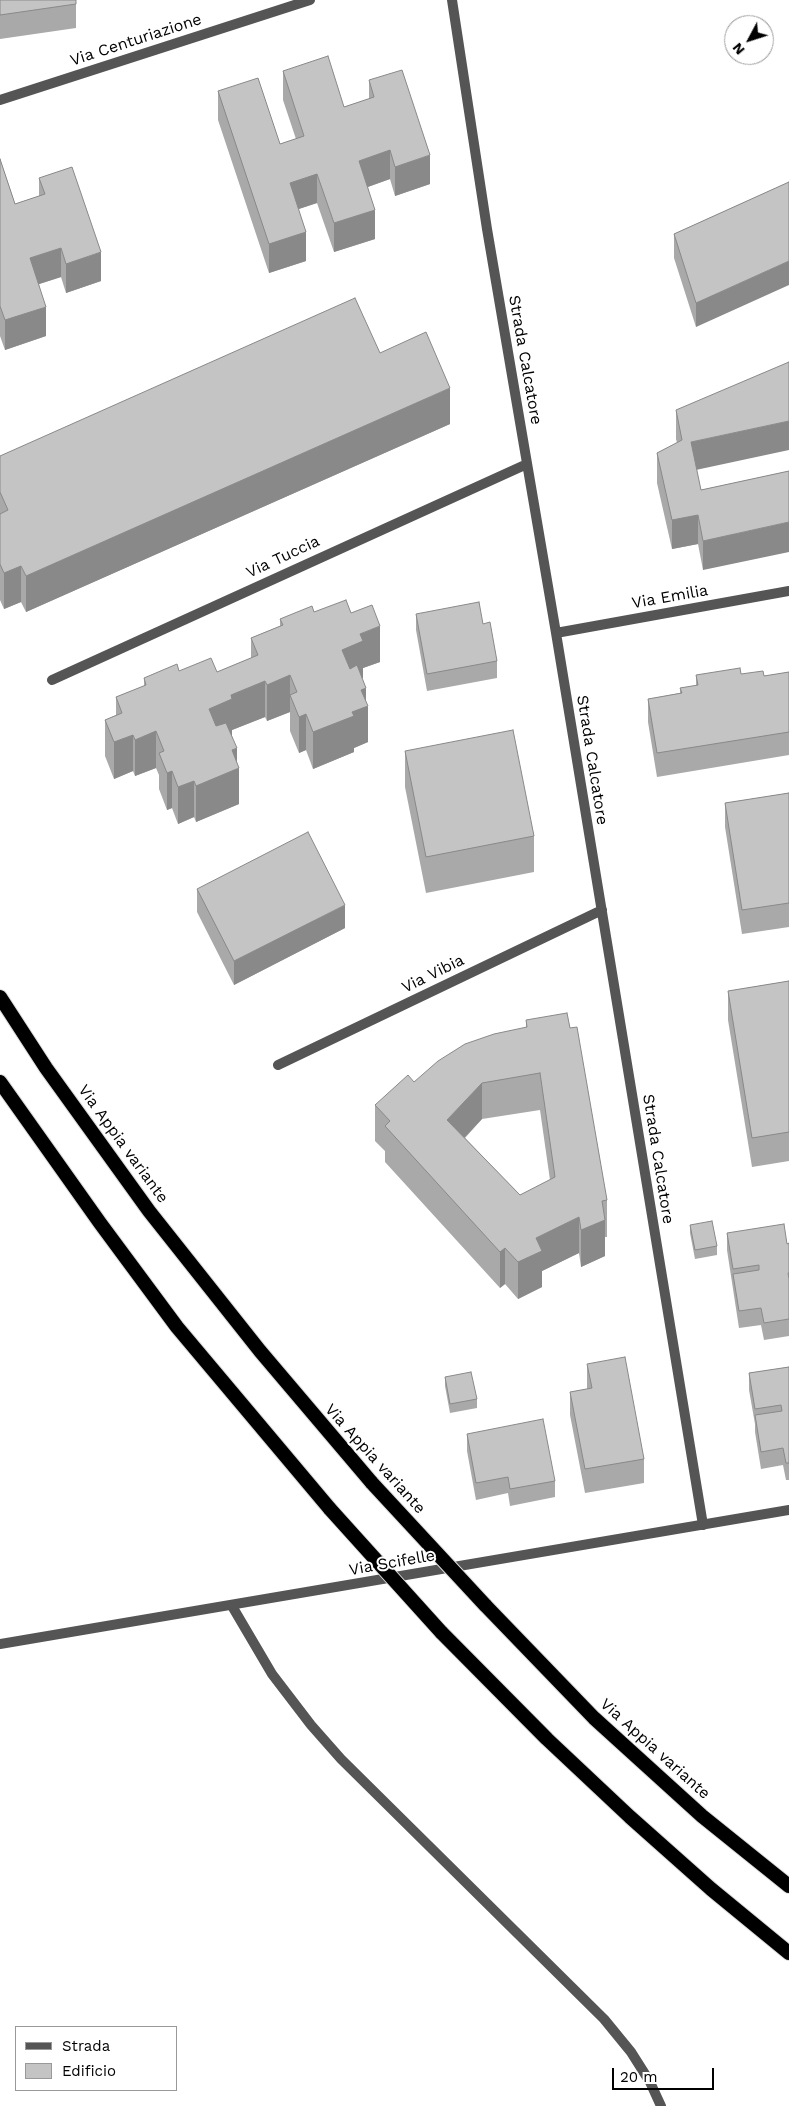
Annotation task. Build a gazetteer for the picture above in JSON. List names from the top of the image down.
{
  "streets": {
    "highway": ["Via Appia variante"],
    "street": [
      "Via Centuriazione",
      "Strada Calcatore",
      "Via Tuccia",
      "Via Emilia",
      "Via Vibia",
      "Via Scifelle"
    ]
  },
  "crossings": [
    ["Strada Calcatore", "Via Tuccia"],
    ["Strada Calcatore", "Via Emilia"],
    ["Strada Calcatore", "Via Vibia"],
    ["Strada Calcatore", "Via Scifelle"]
  ],
  "legend": ["Strada", "Edificio"],
  "scale_bar": "20 m",
  "north": "bottom left"
}
